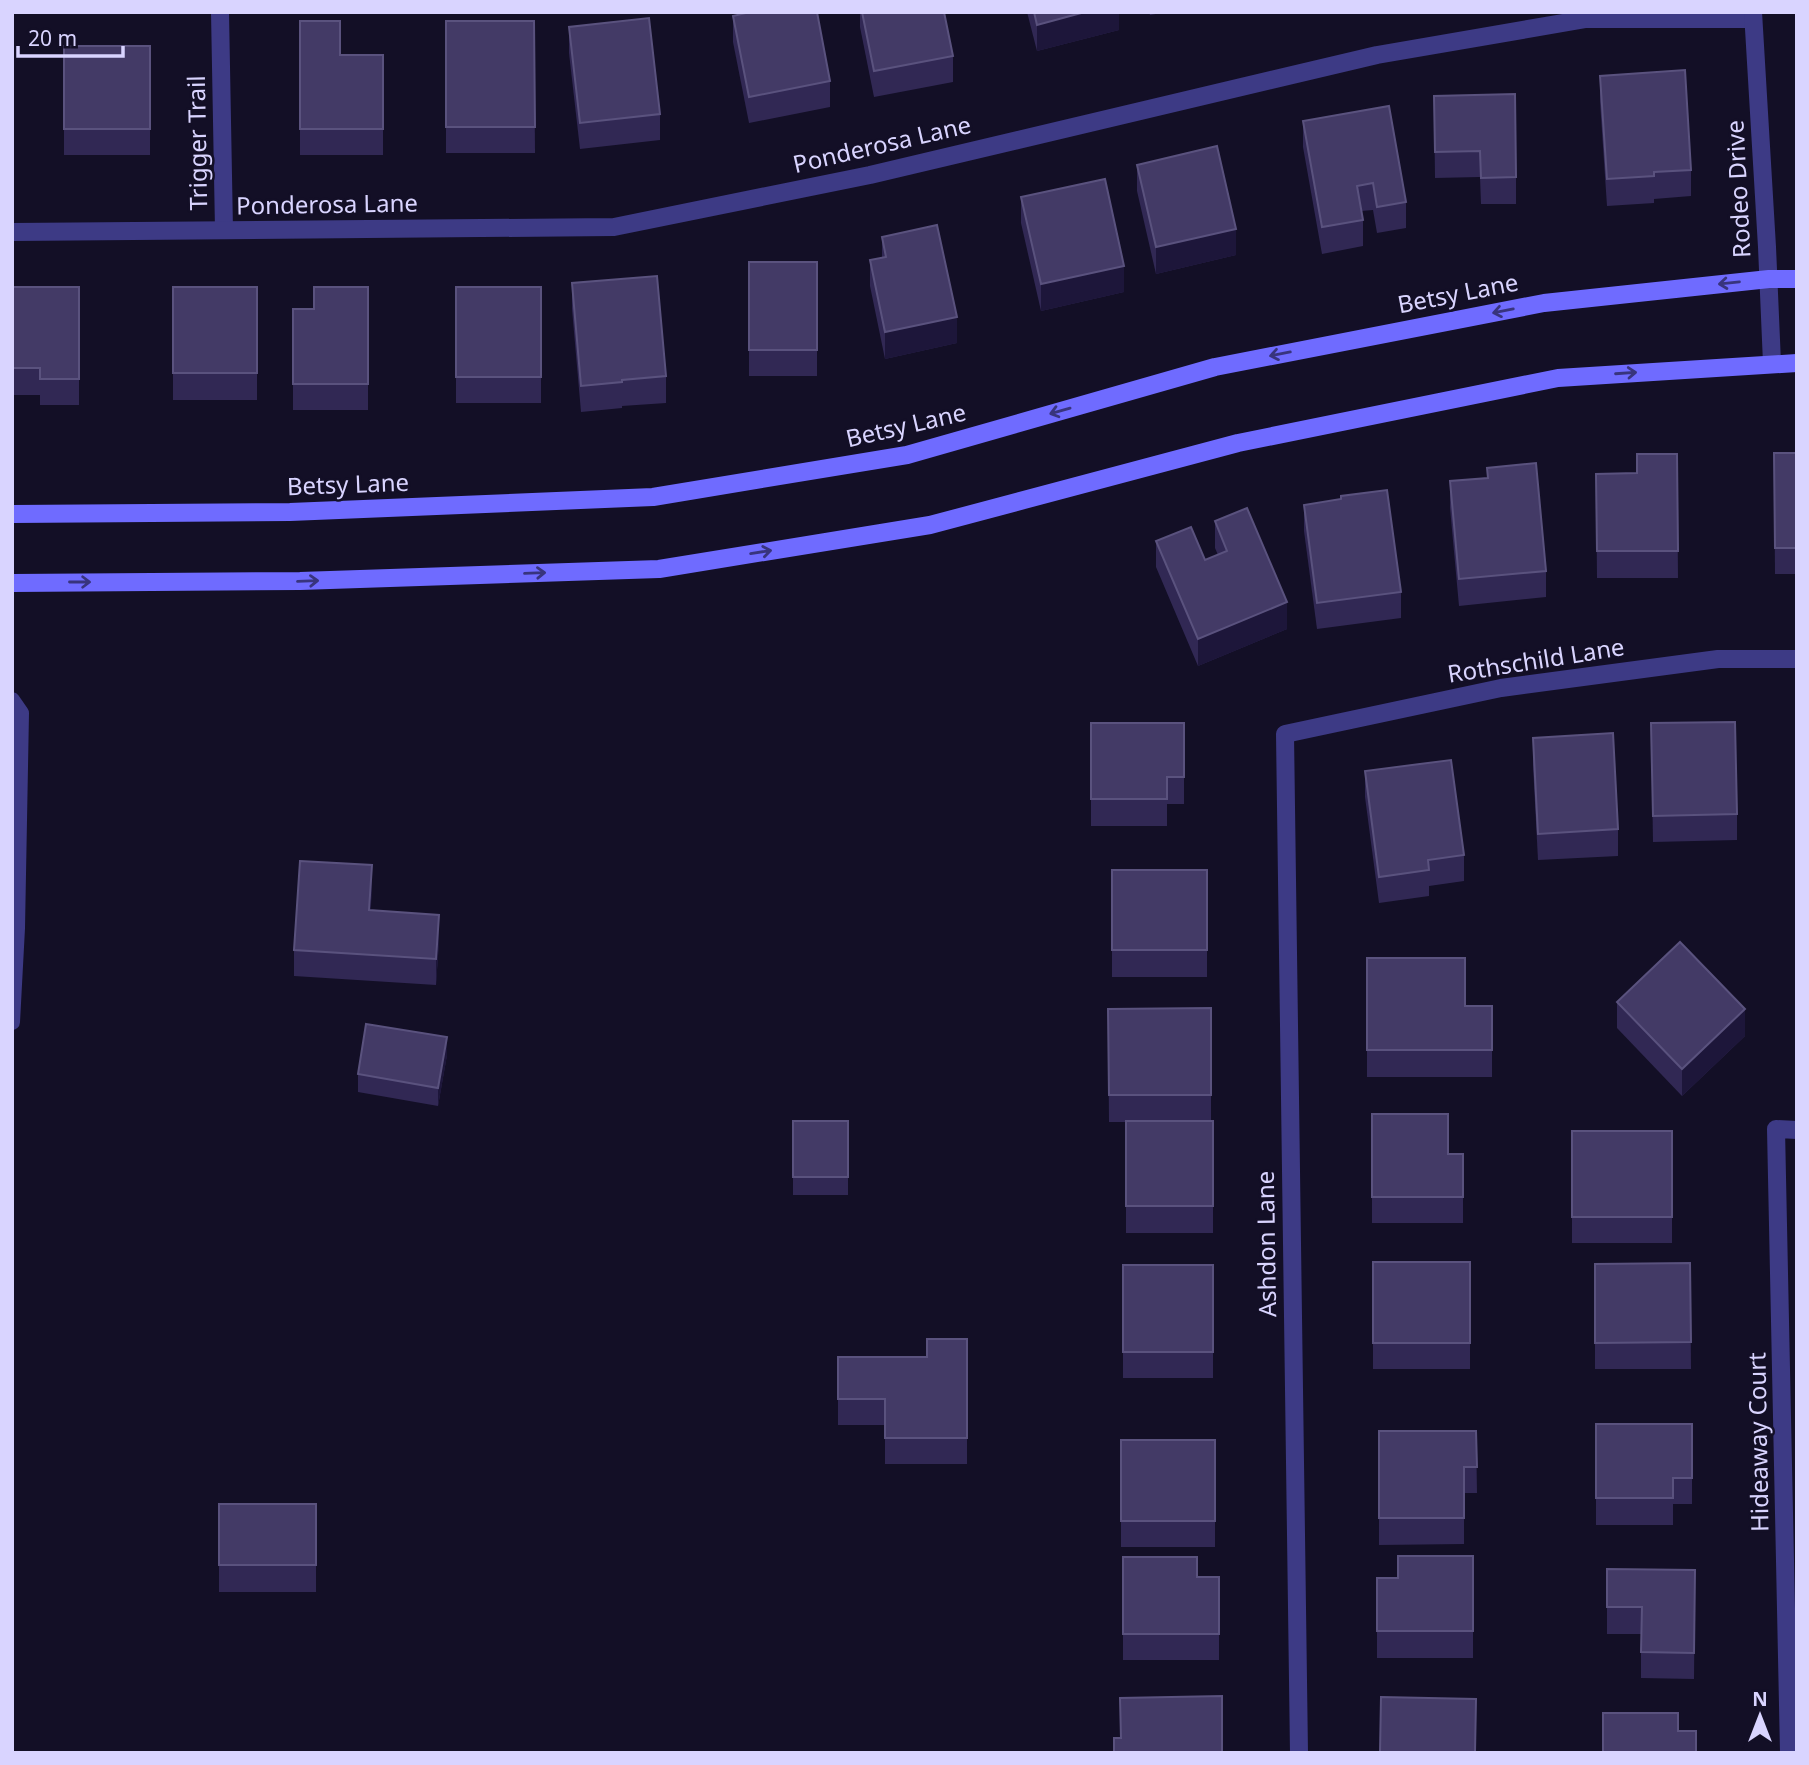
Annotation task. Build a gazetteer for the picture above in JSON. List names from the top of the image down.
{
  "streets": {
    "main road": ["Betsy Lane"],
    "street": [
      "Trigger Trail",
      "Ponderosa Lane",
      "Rodeo Drive",
      "Rothschild Lane",
      "Ashdon Lane",
      "Hideaway Court"
    ]
  },
  "crossings": [
    ["Trigger Trail", "Ponderosa Lane"],
    ["Ponderosa Lane", "Rodeo Drive"],
    ["Rodeo Drive", "Betsy Lane"],
    ["Rothschild Lane", "Ashdon Lane"]
  ],
  "scale_bar": "20 m",
  "north": "top"
}
